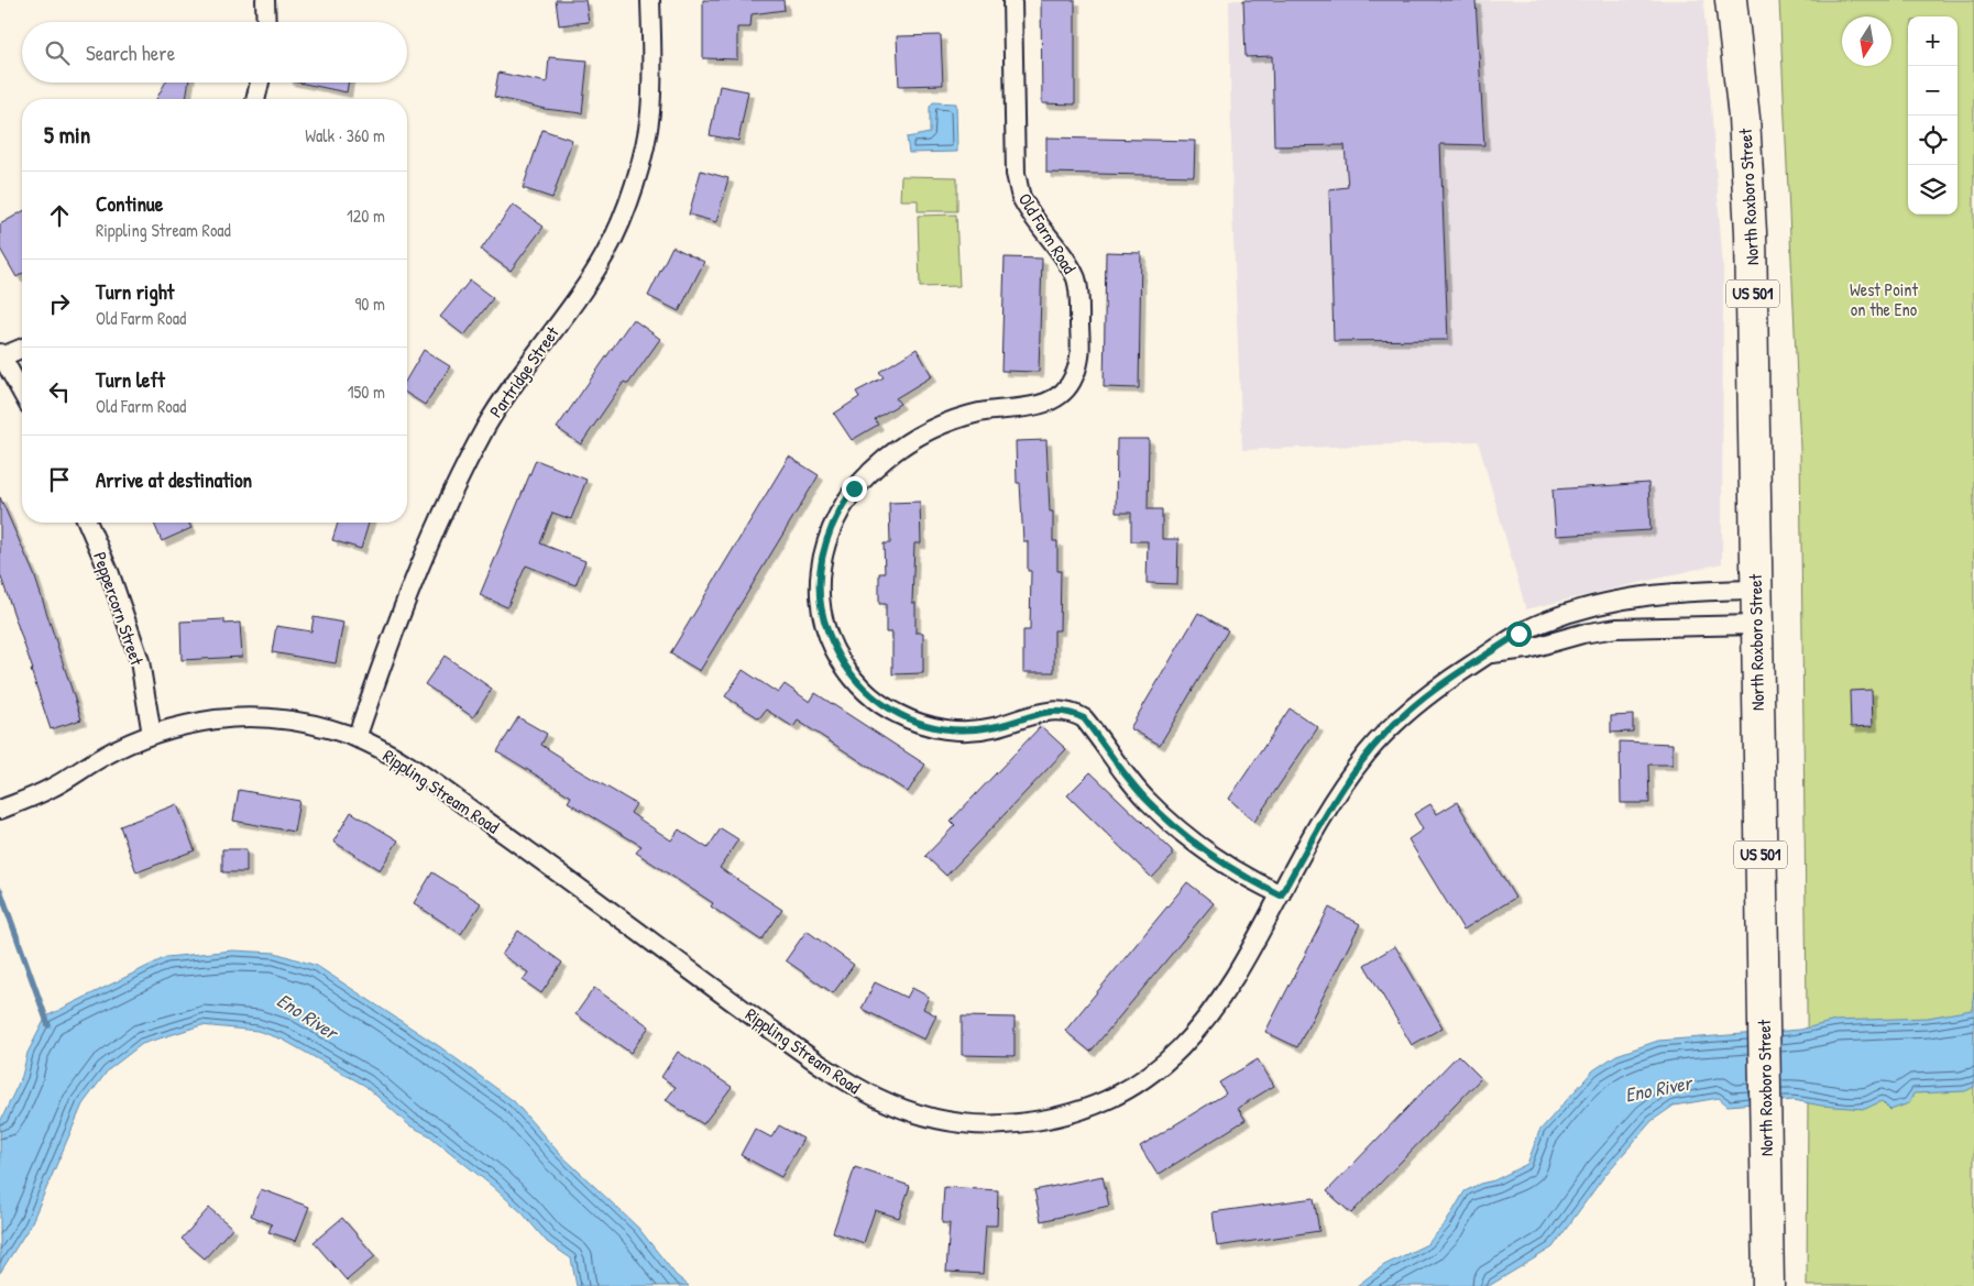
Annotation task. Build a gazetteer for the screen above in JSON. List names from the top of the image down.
{
  "streets": {
    "highway": ["North Roxboro Street", "US 501"],
    "street": [
      "Old Farm Road",
      "Partridge Street",
      "Peppercorn Street",
      "Rippling Stream Road"
    ]
  },
  "crossings": [
    ["North Roxboro Street", "Rippling Stream Road"],
    ["Old Farm Road", "Rippling Stream Road"],
    ["Partridge Street", "Rippling Stream Road"],
    ["Peppercorn Street", "Rippling Stream Road"]
  ],
  "water": ["Eno River"],
  "parks": ["West Point on the Eno"],
  "north": "bottom",
  "page": {
    "map_buttons": ["+", "−"],
    "search": "Search here",
    "heading": ["5 min", "Walk · 360 m"],
    "list": [
      ["Continue", "Rippling Stream Road", "120 m"],
      ["Turn right", "Old Farm Road", "90 m"],
      ["Turn left", "Old Farm Road", "150 m"],
      "Arrive at destination"
    ]
  }
}
